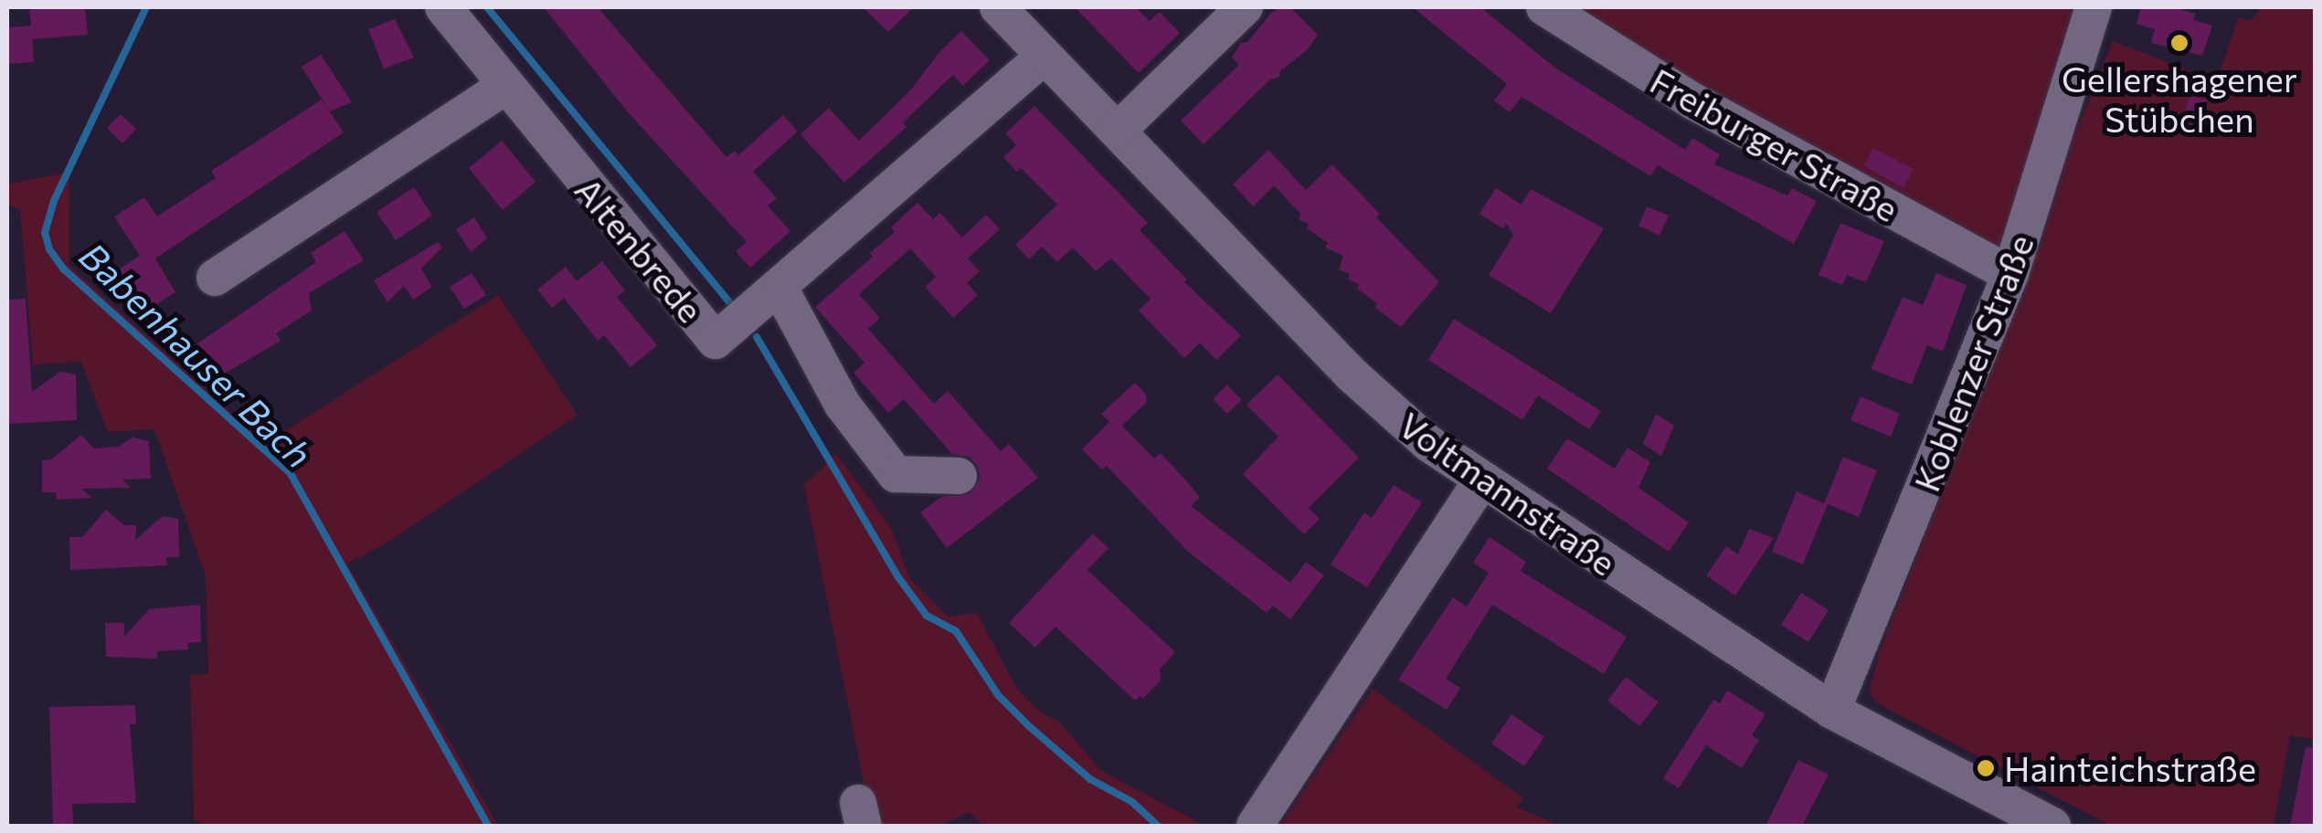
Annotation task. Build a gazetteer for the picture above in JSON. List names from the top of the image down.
{
  "streets": {
    "street": [
      "Freiburger Straße",
      "Altenbrede",
      "Koblenzer Straße",
      "Voltmannstraße"
    ]
  },
  "crossings": [
    ["Freiburger Straße", "Koblenzer Straße"],
    ["Koblenzer Straße", "Voltmannstraße"]
  ],
  "water": ["Babenhauser Bach"],
  "places": ["Gellershagener Stübchen", "Hainteichstraße"]
}
